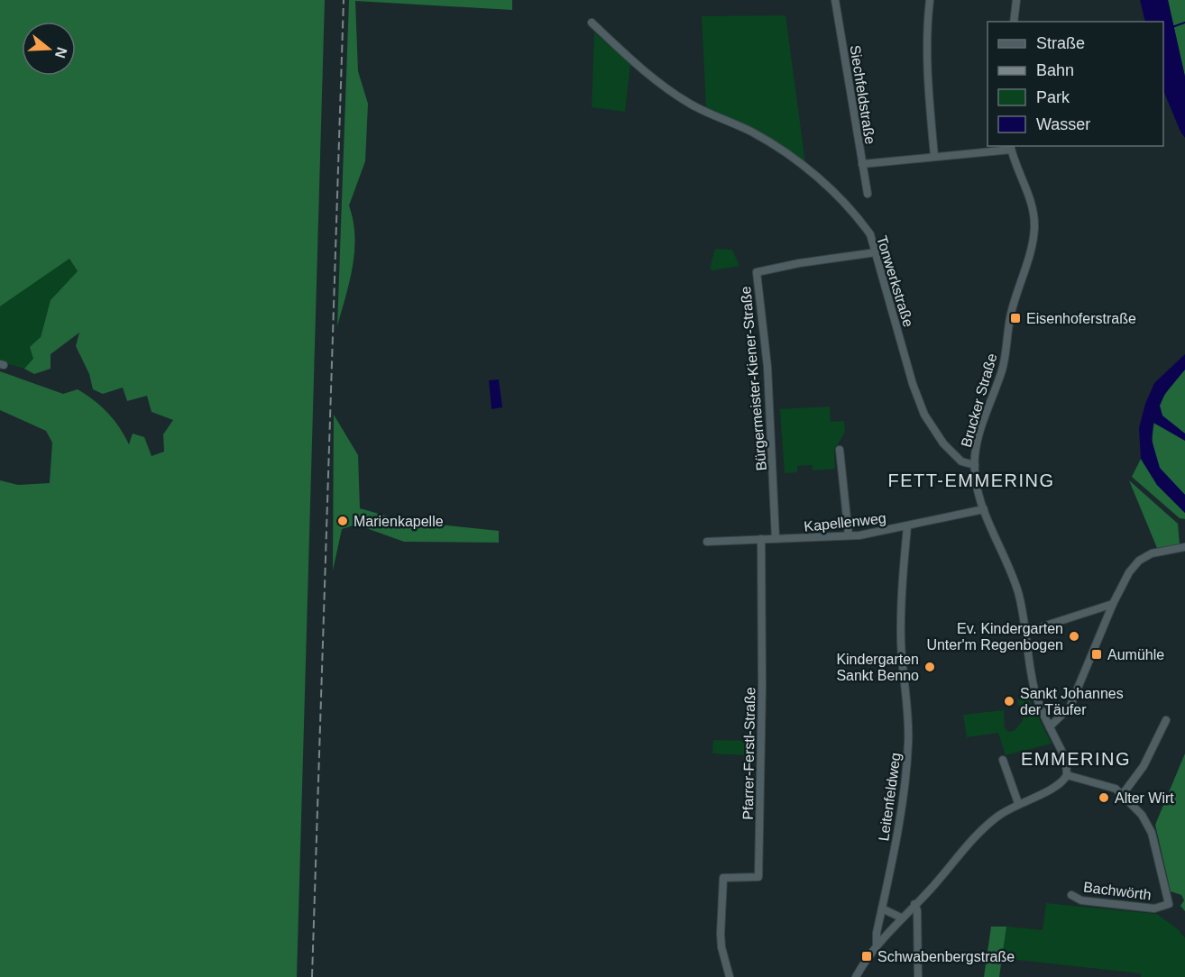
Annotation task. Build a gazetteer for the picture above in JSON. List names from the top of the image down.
{
  "streets": {
    "street": [
      "Siechfeldstraße",
      "Tonwerkstraße",
      "Bürgermeister-Kiener-Straße",
      "Brucker Straße",
      "Kapellenweg",
      "Pfarrer-Ferstl-Straße",
      "Leitenfeldweg",
      "Bachwörth"
    ]
  },
  "crossings": [
    ["Tonwerkstraße", "Bürgermeister-Kiener-Straße"],
    ["Tonwerkstraße", "Brucker Straße"],
    ["Bürgermeister-Kiener-Straße", "Kapellenweg"],
    ["Brucker Straße", "Kapellenweg"],
    ["Brucker Straße", "Bachwörth"],
    ["Kapellenweg", "Pfarrer-Ferstl-Straße"],
    ["Kapellenweg", "Leitenfeldweg"]
  ],
  "districts": ["FETT-EMMERING", "EMMERING"],
  "places": {
    "transit": ["Eisenhoferstraße", "Aumühle", "Schwabenbergstraße"],
    "other": [
      "Marienkapelle",
      "Ev. Kindergarten Unter'm Regenbogen",
      "Kindergarten Sankt Benno",
      "Sankt Johannes der Täufer",
      "Alter Wirt"
    ]
  },
  "legend": [
    "Straße",
    "Bahn",
    "Park",
    "Wasser"
  ],
  "north": "right"
}
